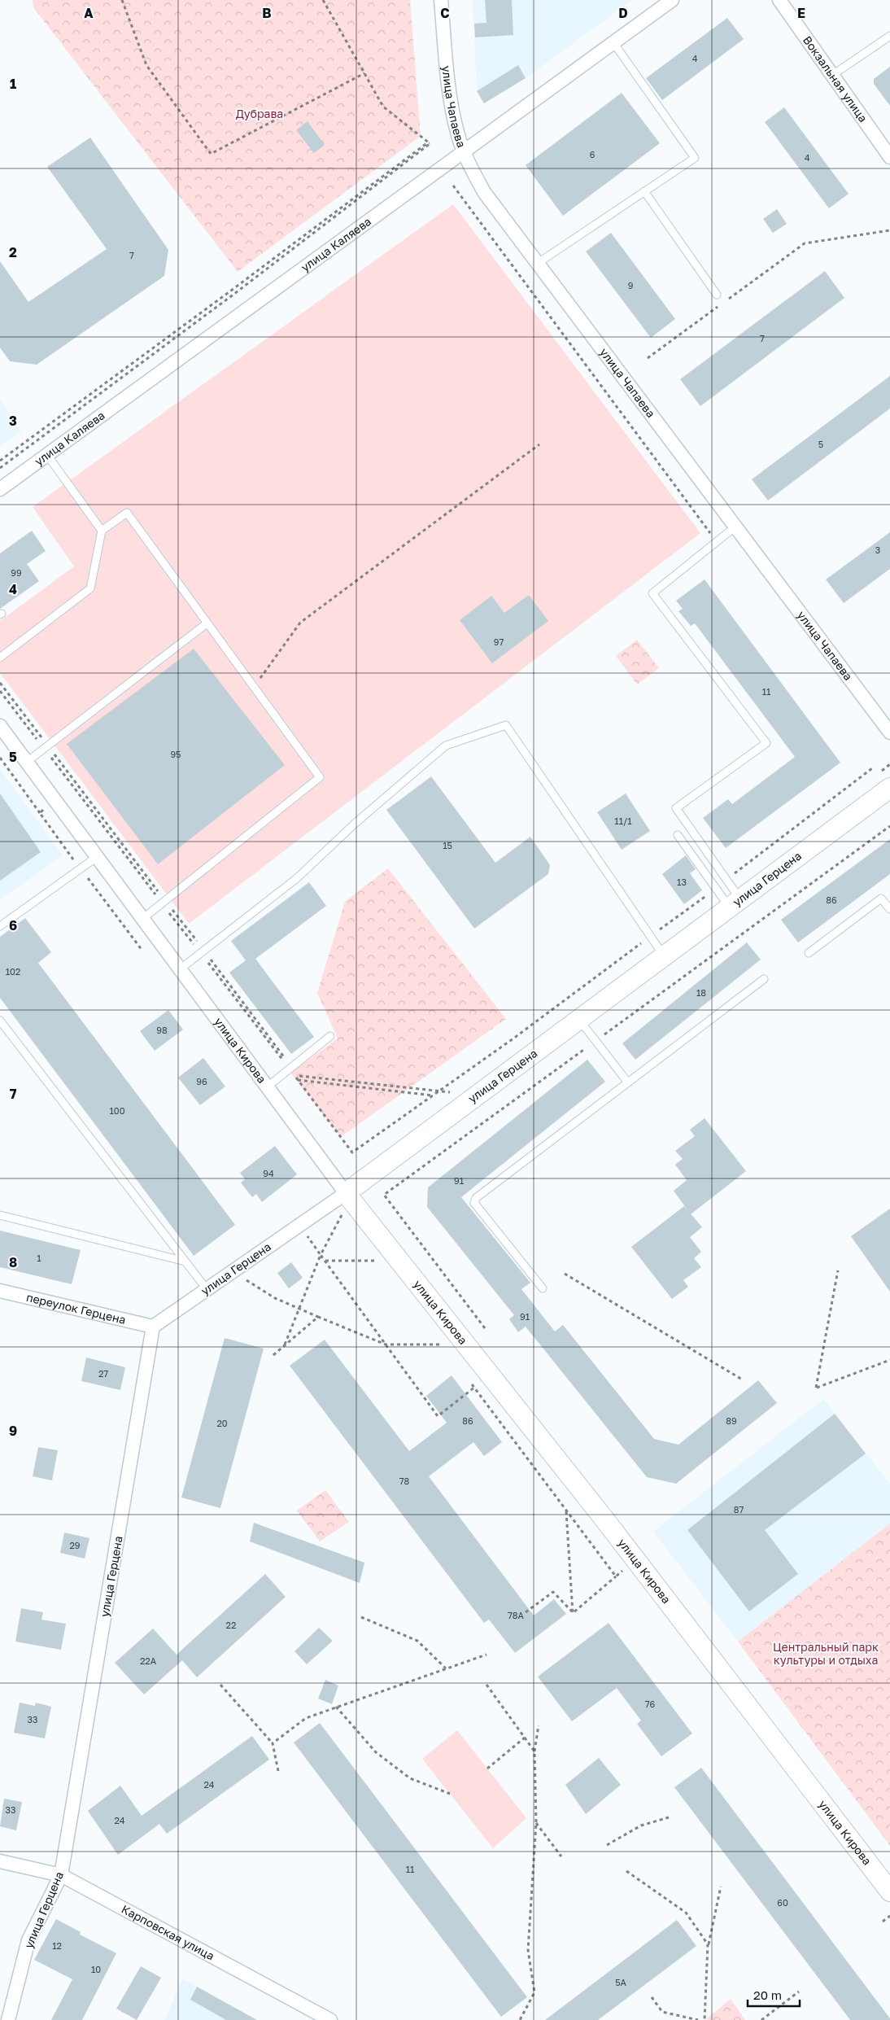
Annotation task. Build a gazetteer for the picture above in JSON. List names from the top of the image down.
{
  "streets": {
    "street": [
      "Вокзальная улица",
      "улица Чапаева",
      "улица Каляева",
      "улица Герцена",
      "улица Кирова",
      "переулок Герцена",
      "Карповская улица"
    ]
  },
  "crossings": [
    ["улица Чапаева", "улица Каляева"],
    ["улица Герцена", "улица Кирова"],
    ["улица Герцена", "переулок Герцена"],
    ["улица Герцена", "Карповская улица"]
  ],
  "parks": ["Дубрава", "Центральный парк культуры и отдыха"],
  "house_numbers": [
    "4",
    "6",
    "4",
    "7",
    "9",
    "7",
    "5",
    "3",
    "99",
    "97",
    "11",
    "95",
    "11/1",
    "15",
    "13",
    "86",
    "102",
    "18",
    "98",
    "96",
    "100",
    "94",
    "91",
    "1",
    "91",
    "27",
    "86",
    "89",
    "20",
    "78",
    "87",
    "29",
    "78А",
    "22",
    "22А",
    "76",
    "33",
    "24",
    "33",
    "24",
    "11",
    "60",
    "12",
    "10",
    "5А"
  ],
  "scale_bar": "20 m",
  "grid": {
    "columns": [
      "A",
      "B",
      "C",
      "D",
      "E"
    ],
    "rows": [
      "1",
      "2",
      "3",
      "4",
      "5",
      "6",
      "7",
      "8",
      "9"
    ]
  }
}
